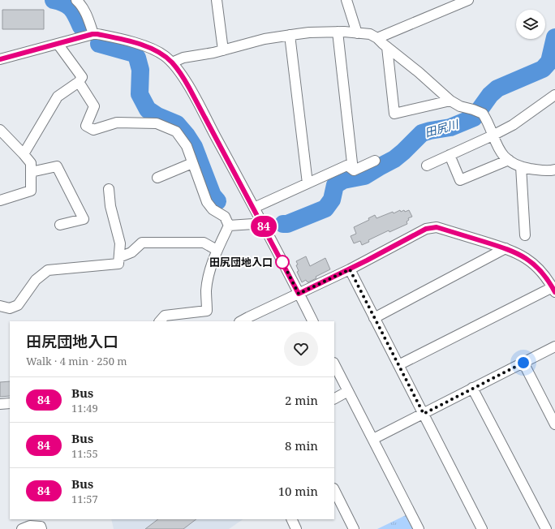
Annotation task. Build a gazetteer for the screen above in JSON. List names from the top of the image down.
{
  "water": ["田尻川"],
  "places": ["田尻団地入口"],
  "lines": ["bus line 84"],
  "page": {
    "on_map": "84",
    "heading": ["田尻団地入口", "Walk · 4 min · 250 m"],
    "list": [
      {
        "mark": "84",
        "name": "Bus",
        "note": "11:49",
        "value": "2 min"
      },
      {
        "mark": "84",
        "name": "Bus",
        "note": "11:55",
        "value": "8 min"
      },
      {
        "mark": "84",
        "name": "Bus",
        "note": "11:57",
        "value": "10 min"
      }
    ]
  }
}
